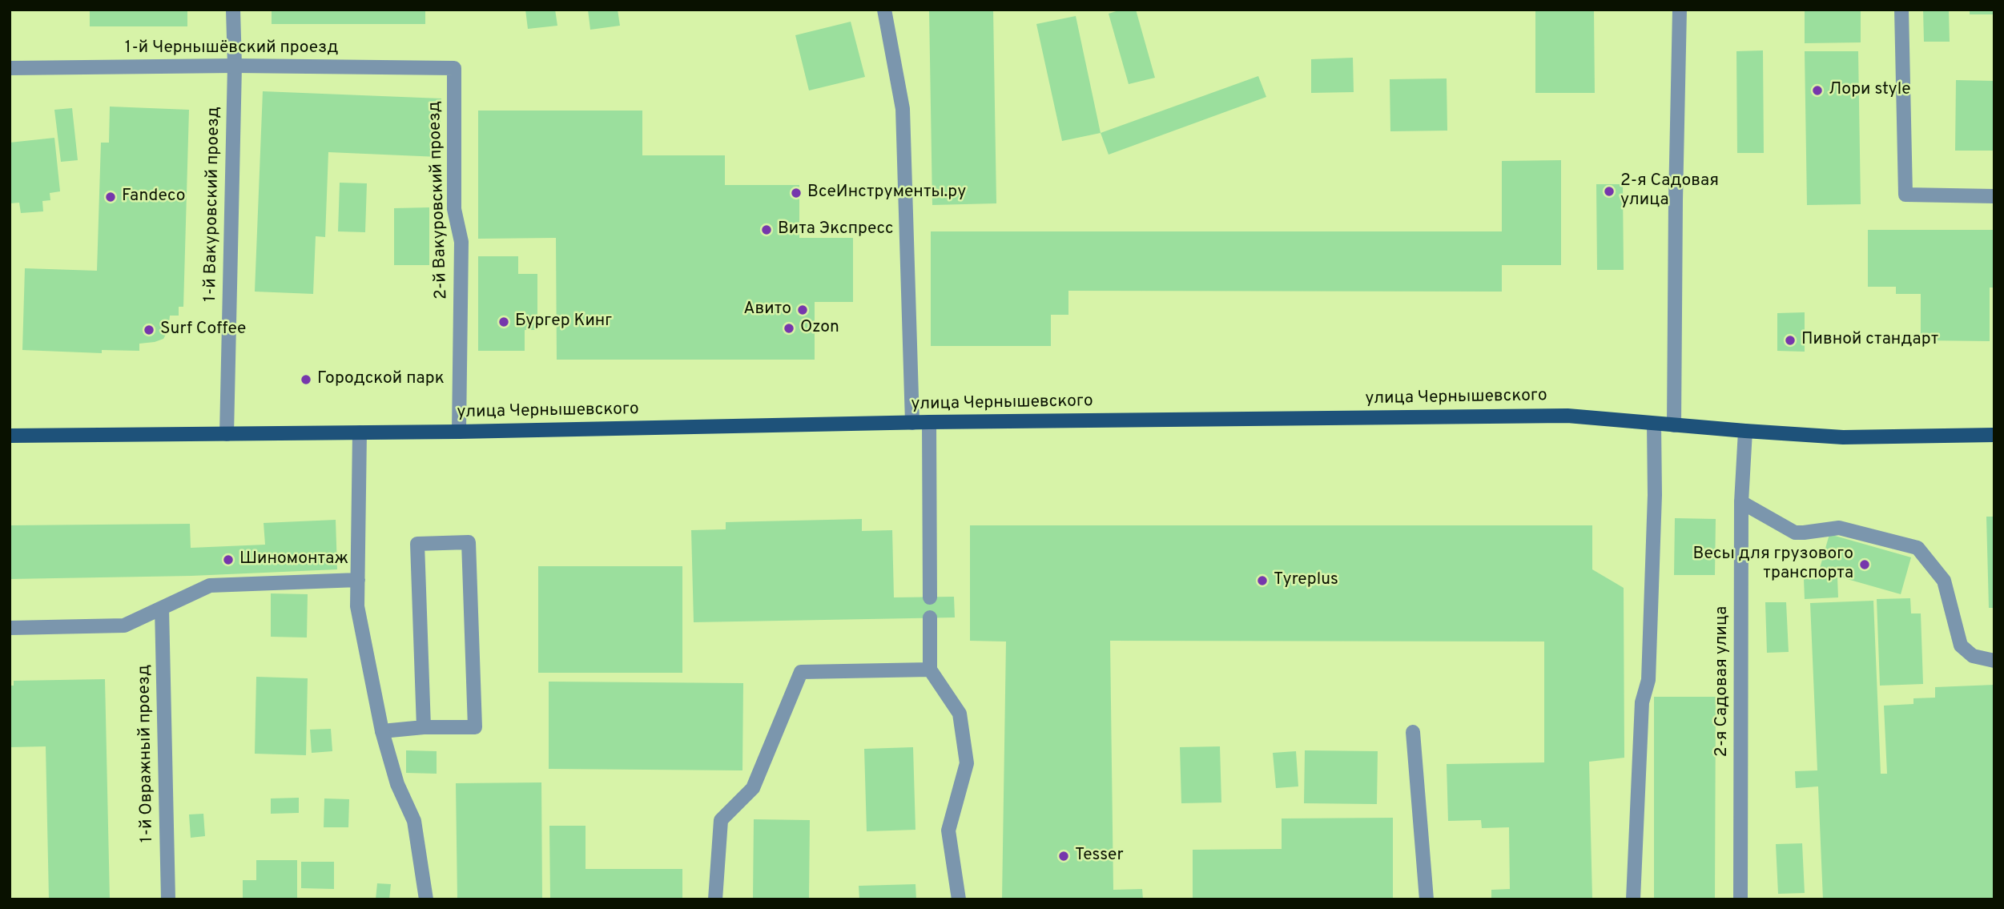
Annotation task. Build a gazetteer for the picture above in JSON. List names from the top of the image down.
{
  "streets": {
    "main road": ["улица Чернышевского"],
    "street": [
      "1-й Чернышёвский проезд",
      "2-й Вакуровский проезд",
      "1-й Вакуровский проезд",
      "2-я Садовая улица",
      "1-й Овражный проезд"
    ]
  },
  "crossings": [
    ["1-й Чернышёвский проезд", "2-й Вакуровский проезд"],
    ["1-й Чернышёвский проезд", "1-й Вакуровский проезд"],
    ["2-й Вакуровский проезд", "улица Чернышевского"],
    ["1-й Вакуровский проезд", "улица Чернышевского"],
    ["улица Чернышевского", "2-я Садовая улица"]
  ],
  "places": [
    "Лори style",
    "2-я Садовая улица",
    "ВсеИнструменты.ру",
    "Fandeco",
    "Вита Экспресс",
    "Авито",
    "Бургер Кинг",
    "Ozon",
    "Surf Coffee",
    "Пивной стандарт",
    "Городской парк",
    "Шиномонтаж",
    "Весы для грузового транспорта",
    "Tyreplus",
    "Tesser"
  ]
}
